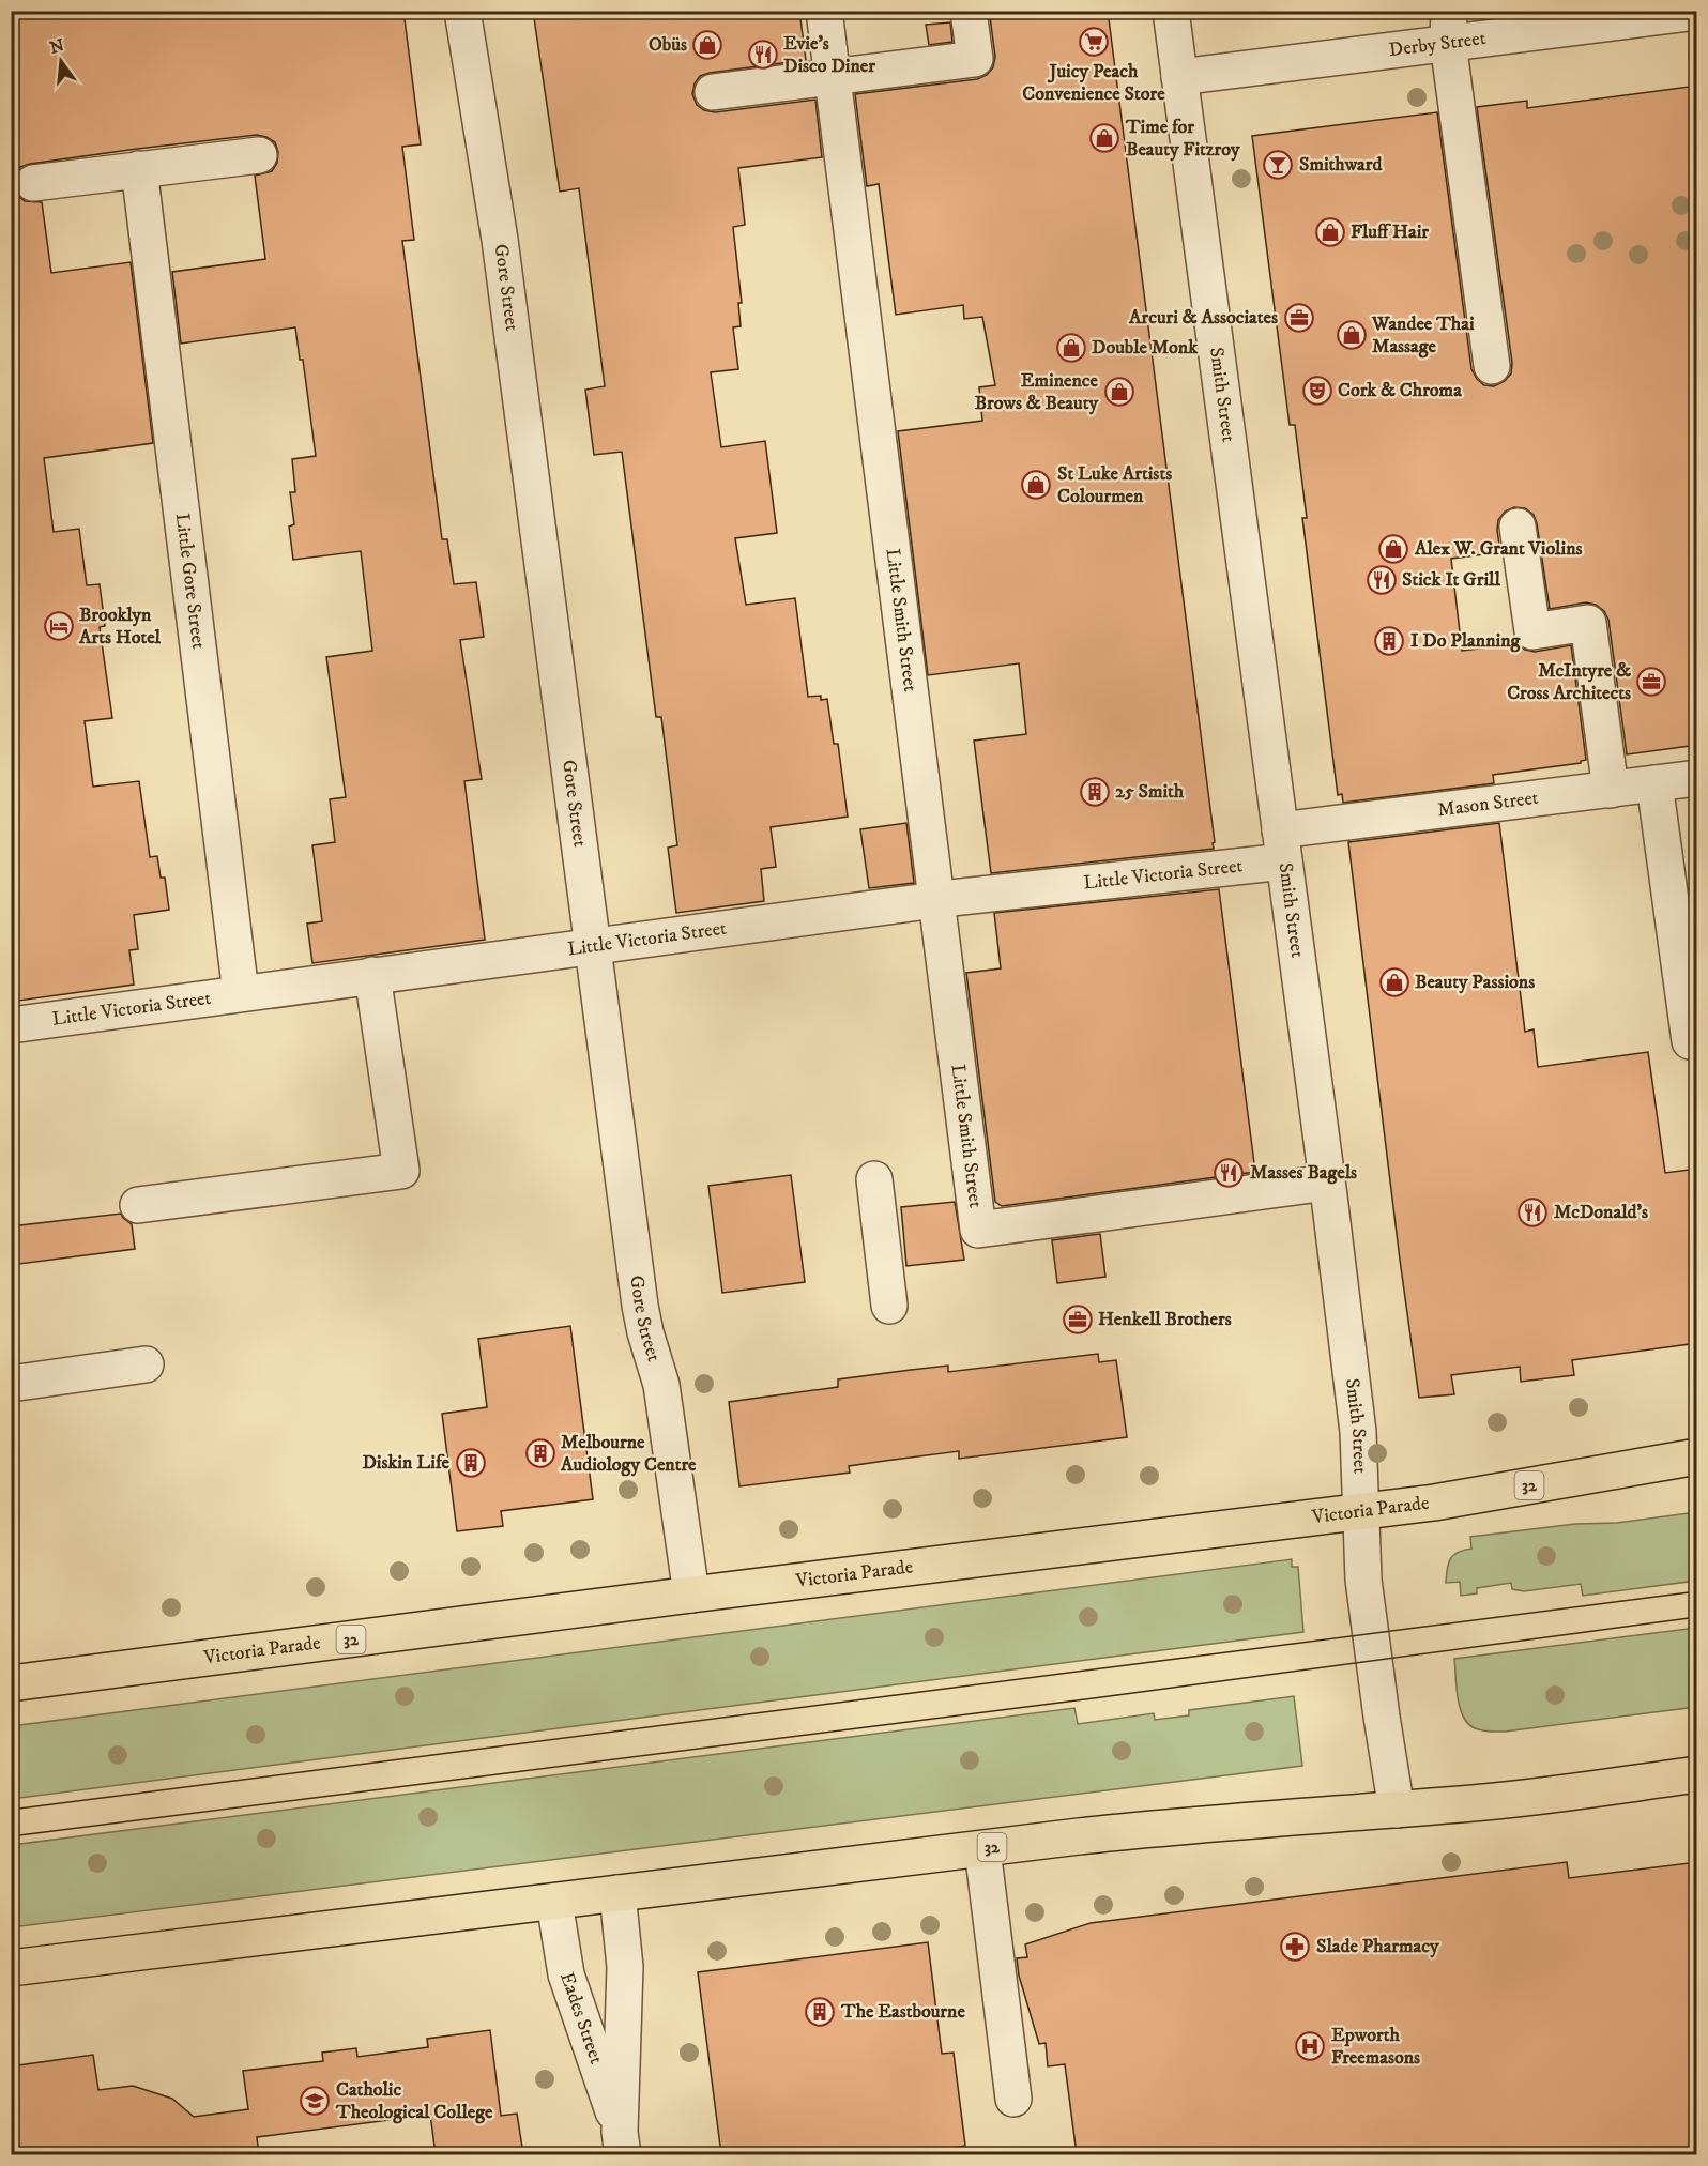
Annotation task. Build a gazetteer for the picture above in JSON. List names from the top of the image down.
{
  "streets": {
    "main road": ["32", "Victoria Parade"],
    "street": [
      "Derby Street",
      "Gore Street",
      "Smith Street",
      "Little Gore Street",
      "Little Smith Street",
      "Mason Street",
      "Little Victoria Street",
      "Eades Street"
    ]
  },
  "crossings": [
    ["Derby Street", "Smith Street"],
    ["Gore Street", "Little Victoria Street"],
    ["Gore Street", "Victoria Parade"],
    ["Smith Street", "Little Smith Street"],
    ["Smith Street", "Mason Street"],
    ["Smith Street", "Little Victoria Street"],
    ["Smith Street", "32"],
    ["Smith Street", "Victoria Parade"],
    ["Little Gore Street", "Little Victoria Street"],
    ["Little Smith Street", "Little Victoria Street"],
    ["Mason Street", "Little Victoria Street"],
    ["32", "Eades Street"]
  ],
  "places": {
    "supermarket": ["Juicy Peach Convenience Store"],
    "shop": [
      "Obüs",
      "Time for Beauty Fitzroy",
      "Fluff Hair",
      "Wandee Thai Massage",
      "Double Monk",
      "Eminence Brows & Beauty",
      "St Luke Artists Colourmen",
      "Alex W. Grant Violins",
      "Beauty Passions"
    ],
    "restaurant": [
      "Evie's Disco Diner",
      "Stick It Grill",
      "Masses Bagels",
      "McDonald's"
    ],
    "bar": ["Smithward"],
    "office": ["Arcuri & Associates", "McIntyre & Cross Architects", "Henkell Brothers"],
    "theatre": ["Cork & Chroma"],
    "hotel": ["Brooklyn Arts Hotel"],
    "building": [
      "I Do Planning",
      "25 Smith",
      "Melbourne Audiology Centre",
      "Diskin Life",
      "The Eastbourne"
    ],
    "pharmacy": ["Slade Pharmacy"],
    "hospital": ["Epworth Freemasons"],
    "school or university": ["Catholic Theological College"]
  },
  "north": "top"
}
